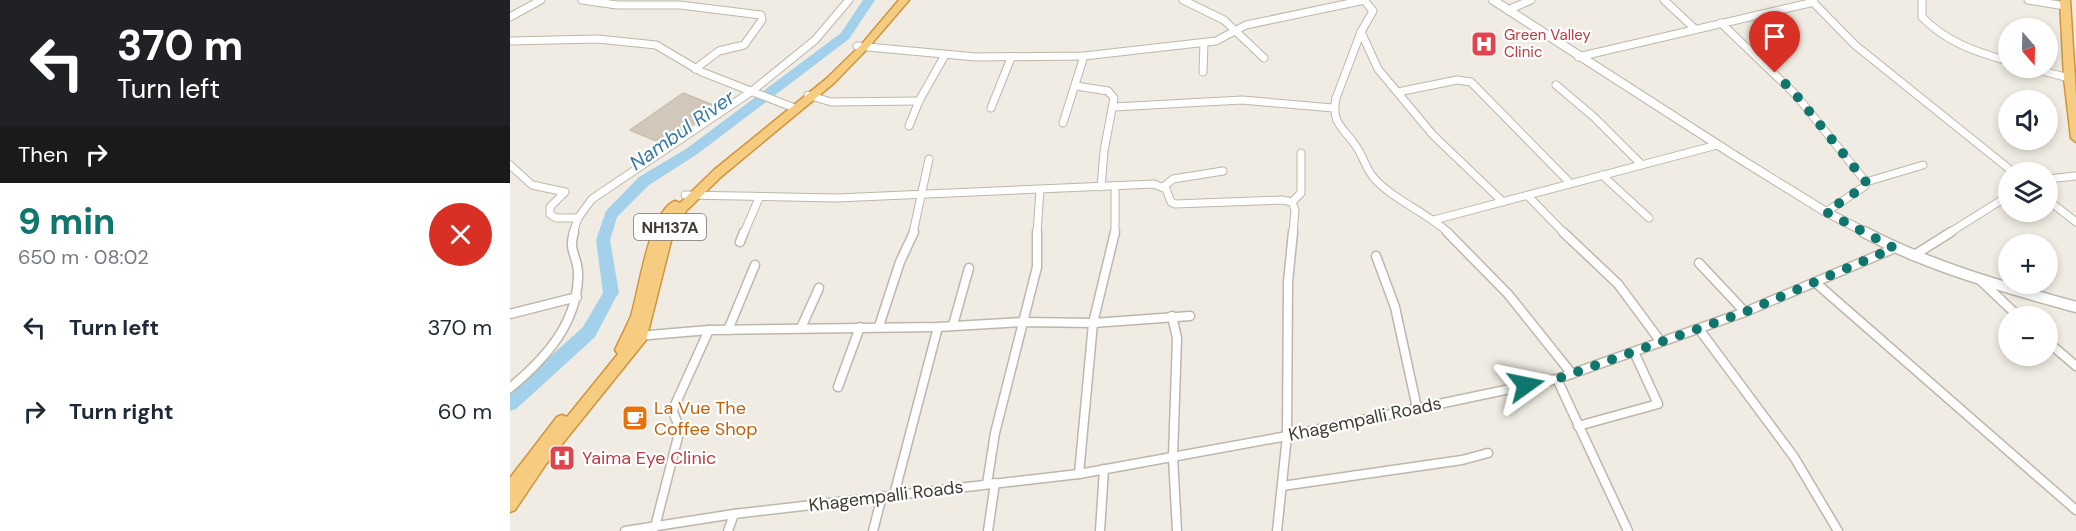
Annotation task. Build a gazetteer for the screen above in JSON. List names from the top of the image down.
{
  "streets": {
    "highway": ["NH137A"],
    "street": ["Khagempalli Roads"]
  },
  "water": ["Nambul River"],
  "places": {
    "hospital": ["Green Valley Clinic", "Yaima Eye Clinic"],
    "cafe": ["La Vue The Coffee Shop"]
  },
  "north": "bottom",
  "page": {
    "turn": ["370 m", "Turn left"],
    "map_buttons": ["+", "−"],
    "then": "Then",
    "heading": ["9 min", "650 m · 08:02"],
    "list": [
      {
        "name": "Turn left",
        "value": "370 m"
      },
      {
        "name": "Turn right",
        "value": "60 m"
      }
    ]
  }
}
